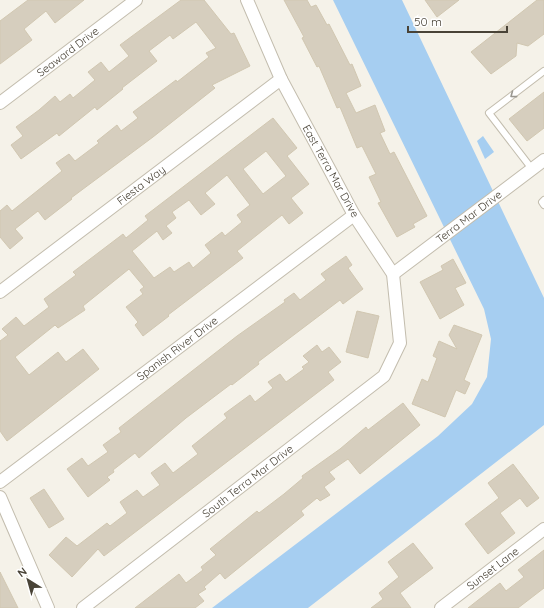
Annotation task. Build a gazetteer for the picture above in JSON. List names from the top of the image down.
{
  "streets": {
    "street": [
      "Seaward Drive",
      "East Terra Mar Drive",
      "Fiesta Way",
      "Terra Mar Drive",
      "Spanish River Drive",
      "South Terra Mar Drive",
      "Sunset Lane"
    ]
  },
  "crossings": [
    ["East Terra Mar Drive", "Fiesta Way"],
    ["East Terra Mar Drive", "Terra Mar Drive"],
    ["East Terra Mar Drive", "Spanish River Drive"],
    ["East Terra Mar Drive", "South Terra Mar Drive"]
  ],
  "scale_bar": "50 m",
  "north": "top left"
}
